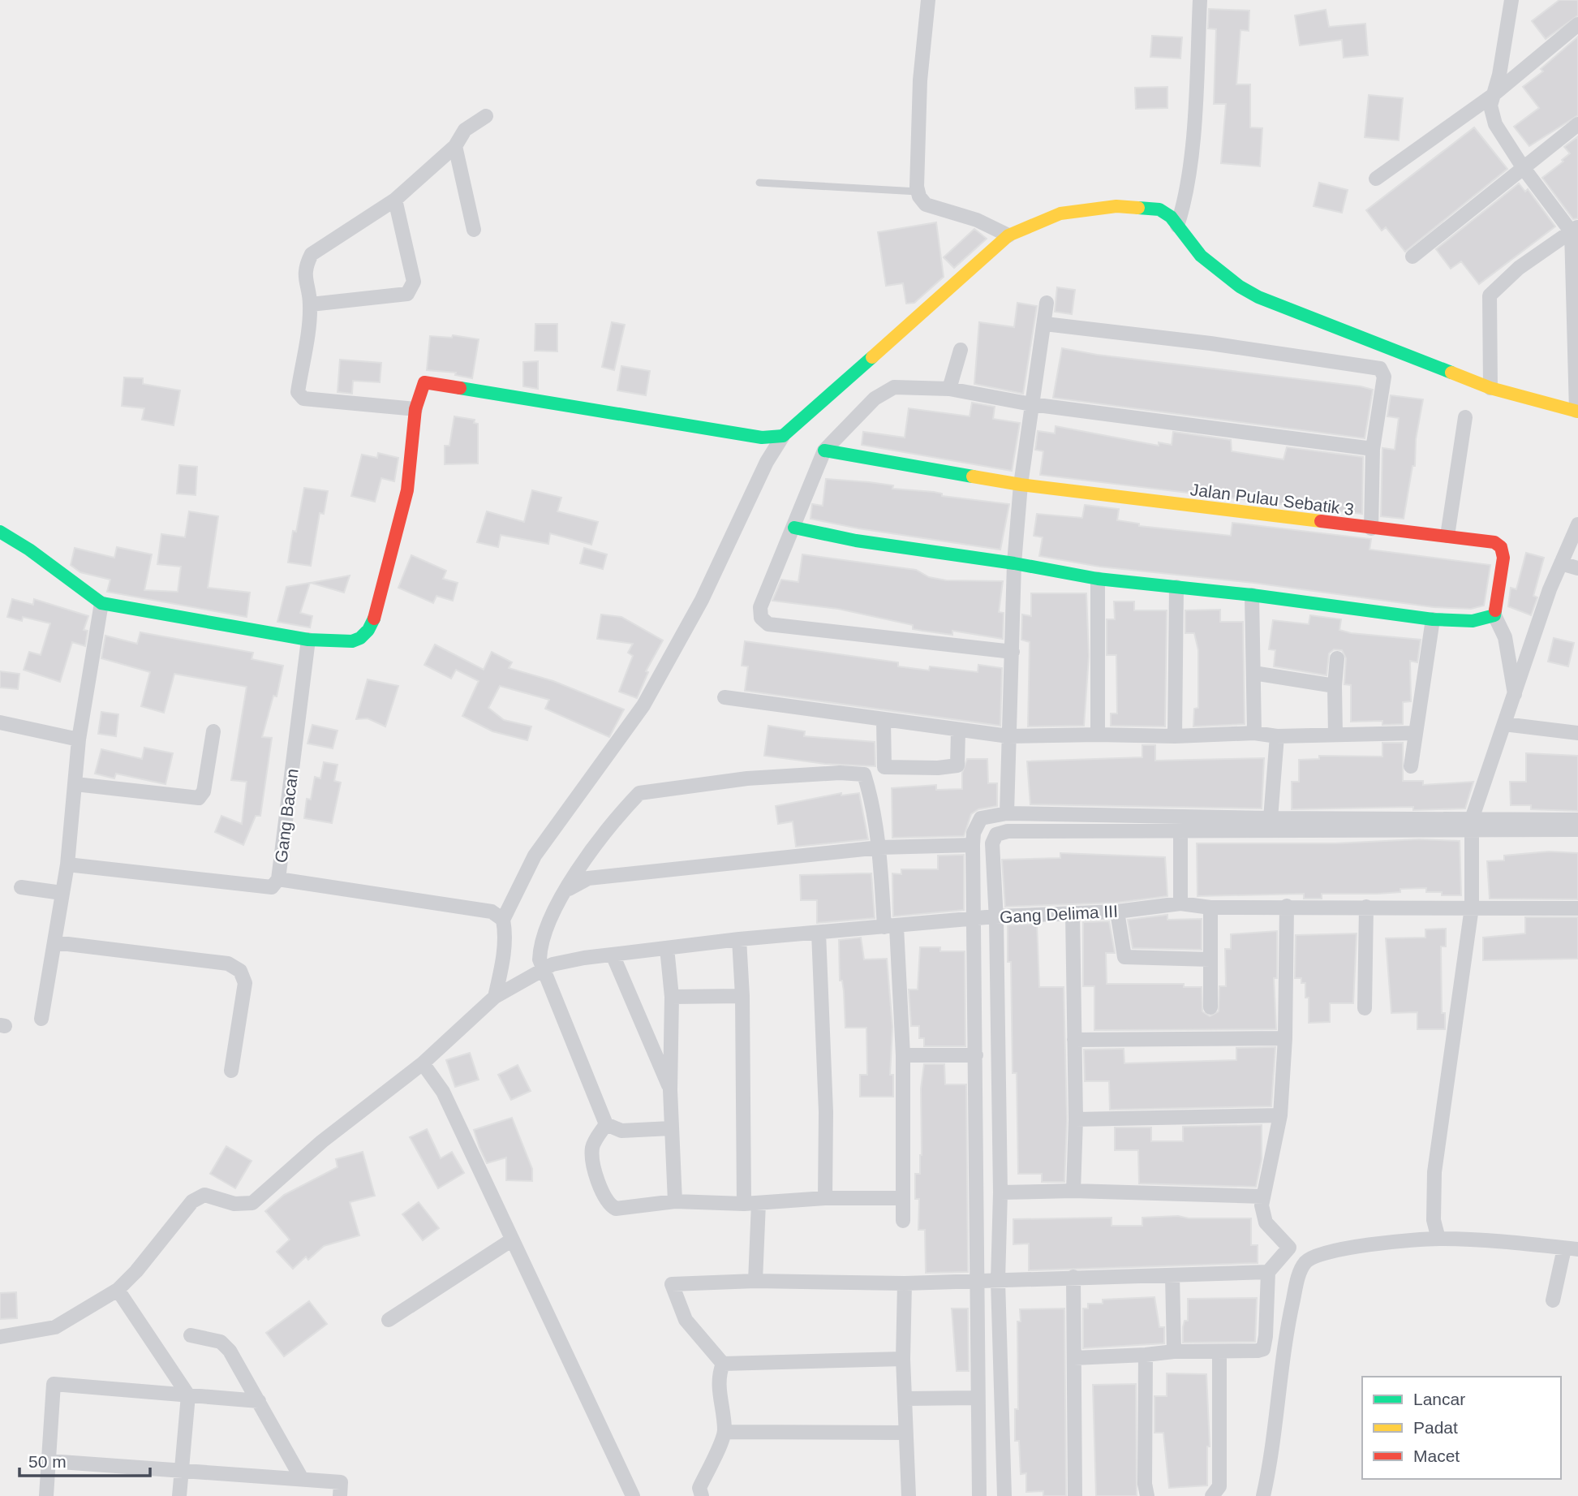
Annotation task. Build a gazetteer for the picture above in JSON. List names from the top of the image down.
{
  "streets": {
    "street": ["Jalan Pulau Sebatik 3", "Gang Bacan", "Gang Delima III"]
  },
  "legend": ["Lancar", "Padat", "Macet"],
  "scale_bar": "50 m"
}
